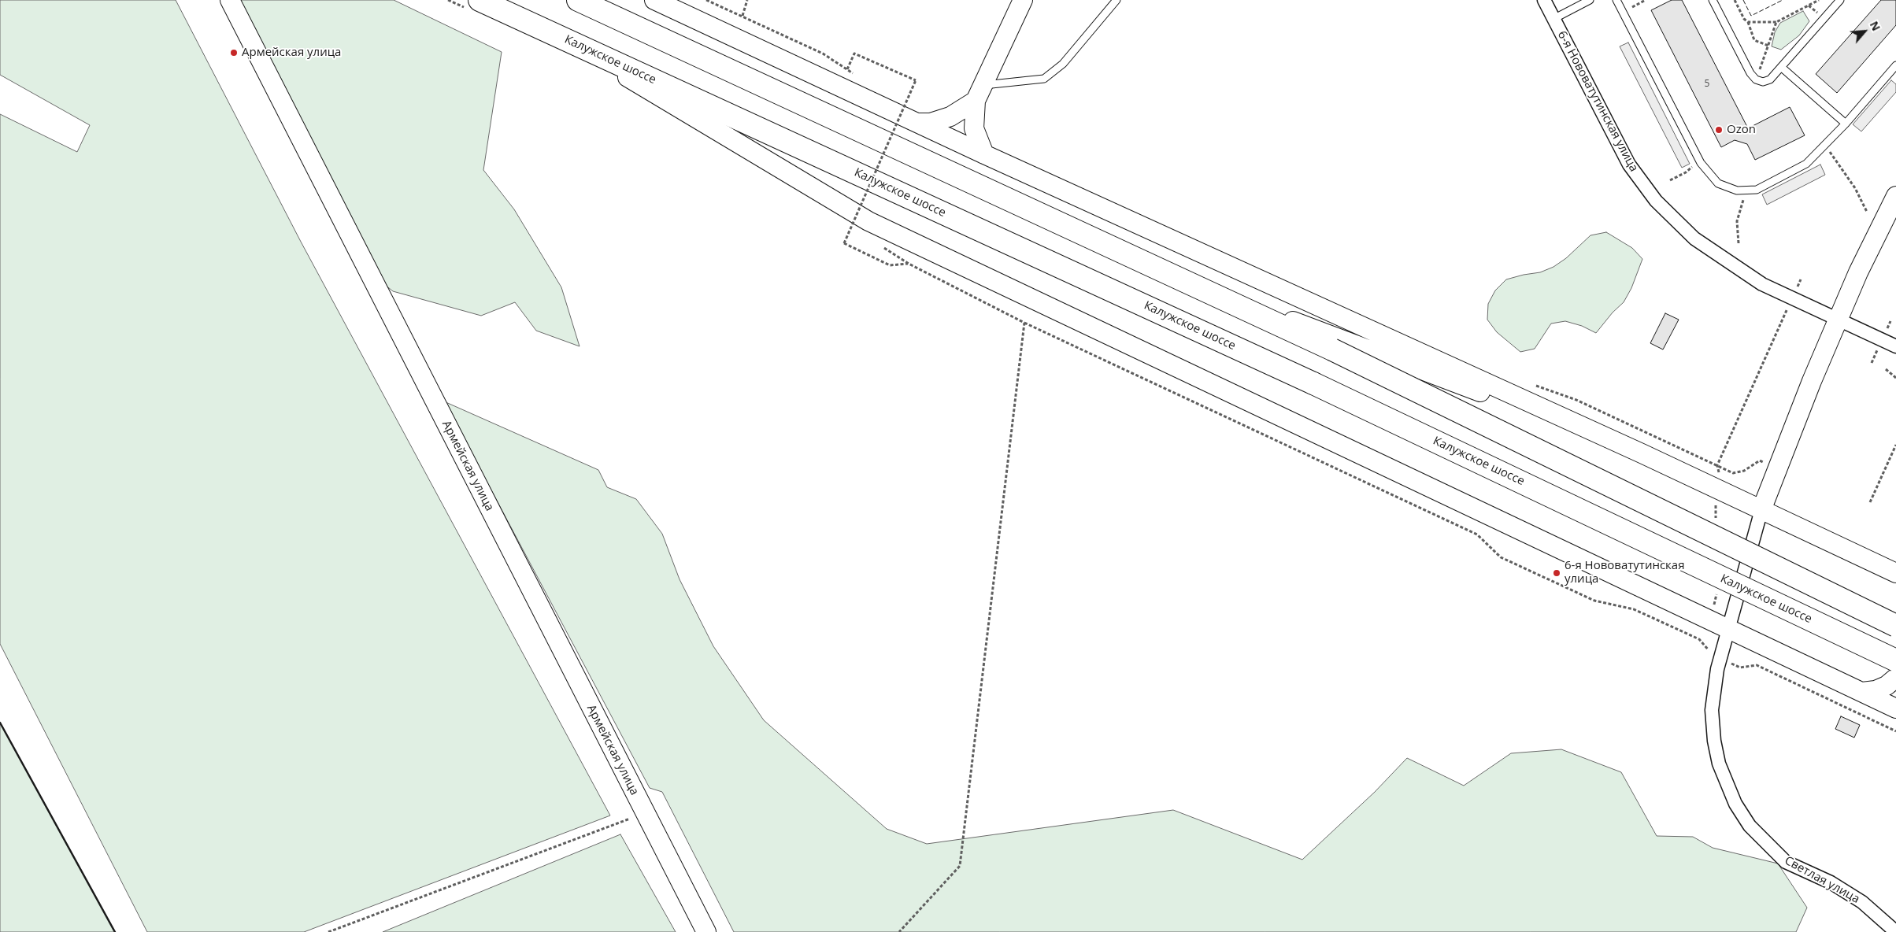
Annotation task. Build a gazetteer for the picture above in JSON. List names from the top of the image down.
{
  "streets": {
    "highway": ["Калужское шоссе"],
    "street": ["6-я Нововатутинская улица", "Армейская улица", "Светлая улица"]
  },
  "places": ["Армейская улица", "Ozon", "6-я Нововатутинская улица"],
  "house_numbers": ["5"],
  "north": "top right"
}
